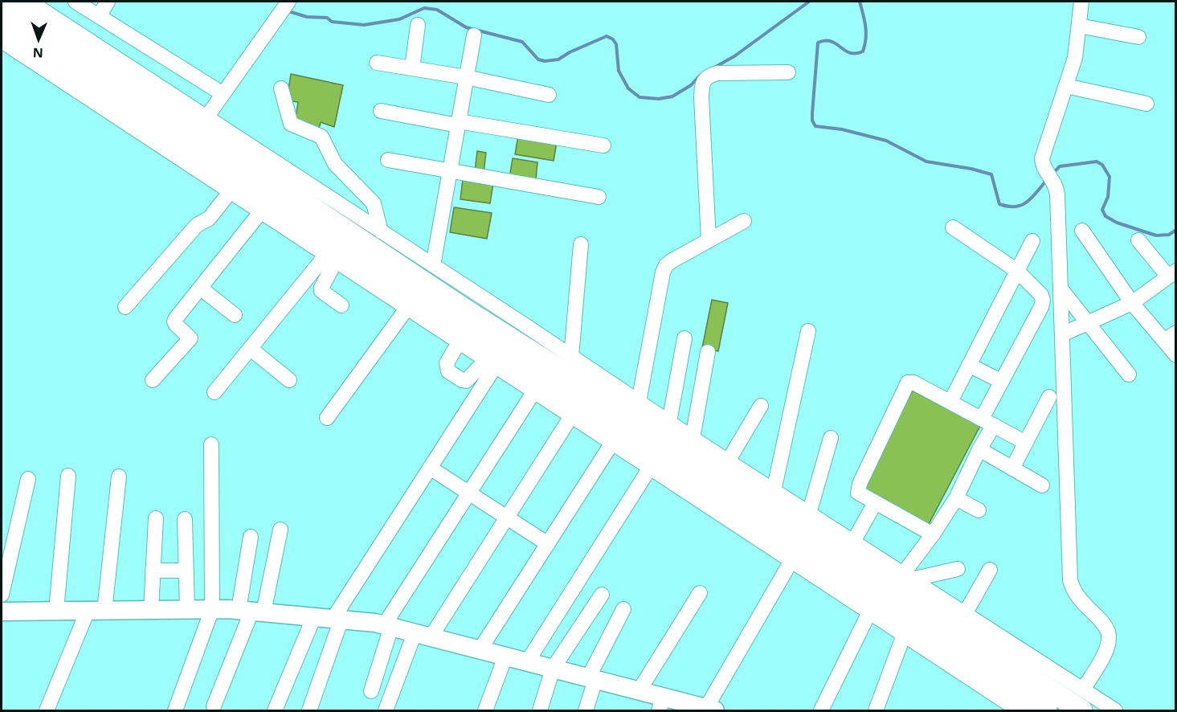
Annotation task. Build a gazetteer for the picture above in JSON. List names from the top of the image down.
{
  "north": "bottom"
}
